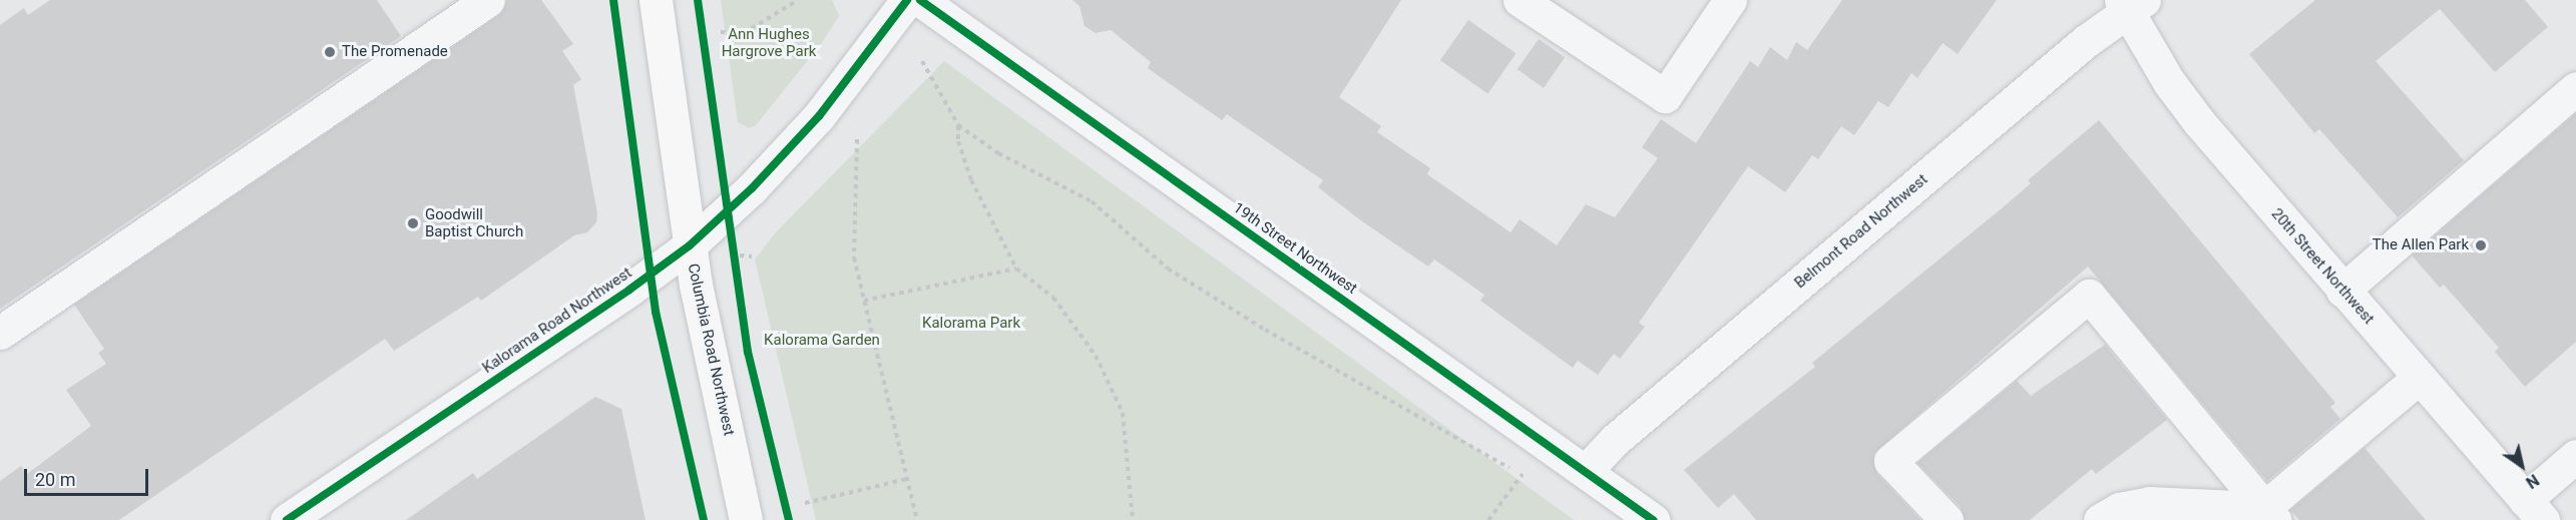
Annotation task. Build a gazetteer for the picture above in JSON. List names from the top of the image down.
{
  "streets": {
    "main road": ["Columbia Road Northwest"],
    "street": [
      "Belmont Road Northwest",
      "19th Street Northwest",
      "20th Street Northwest",
      "Kalorama Road Northwest"
    ]
  },
  "crossings": [
    ["Belmont Road Northwest", "19th Street Northwest"],
    ["Belmont Road Northwest", "20th Street Northwest"],
    ["Kalorama Road Northwest", "Columbia Road Northwest"]
  ],
  "parks": ["Ann Hughes Hargrove Park", "Kalorama Park", "Kalorama Garden"],
  "places": ["The Promenade", "Goodwill Baptist Church", "The Allen Park"],
  "scale_bar": "20 m",
  "north": "bottom right"
}
